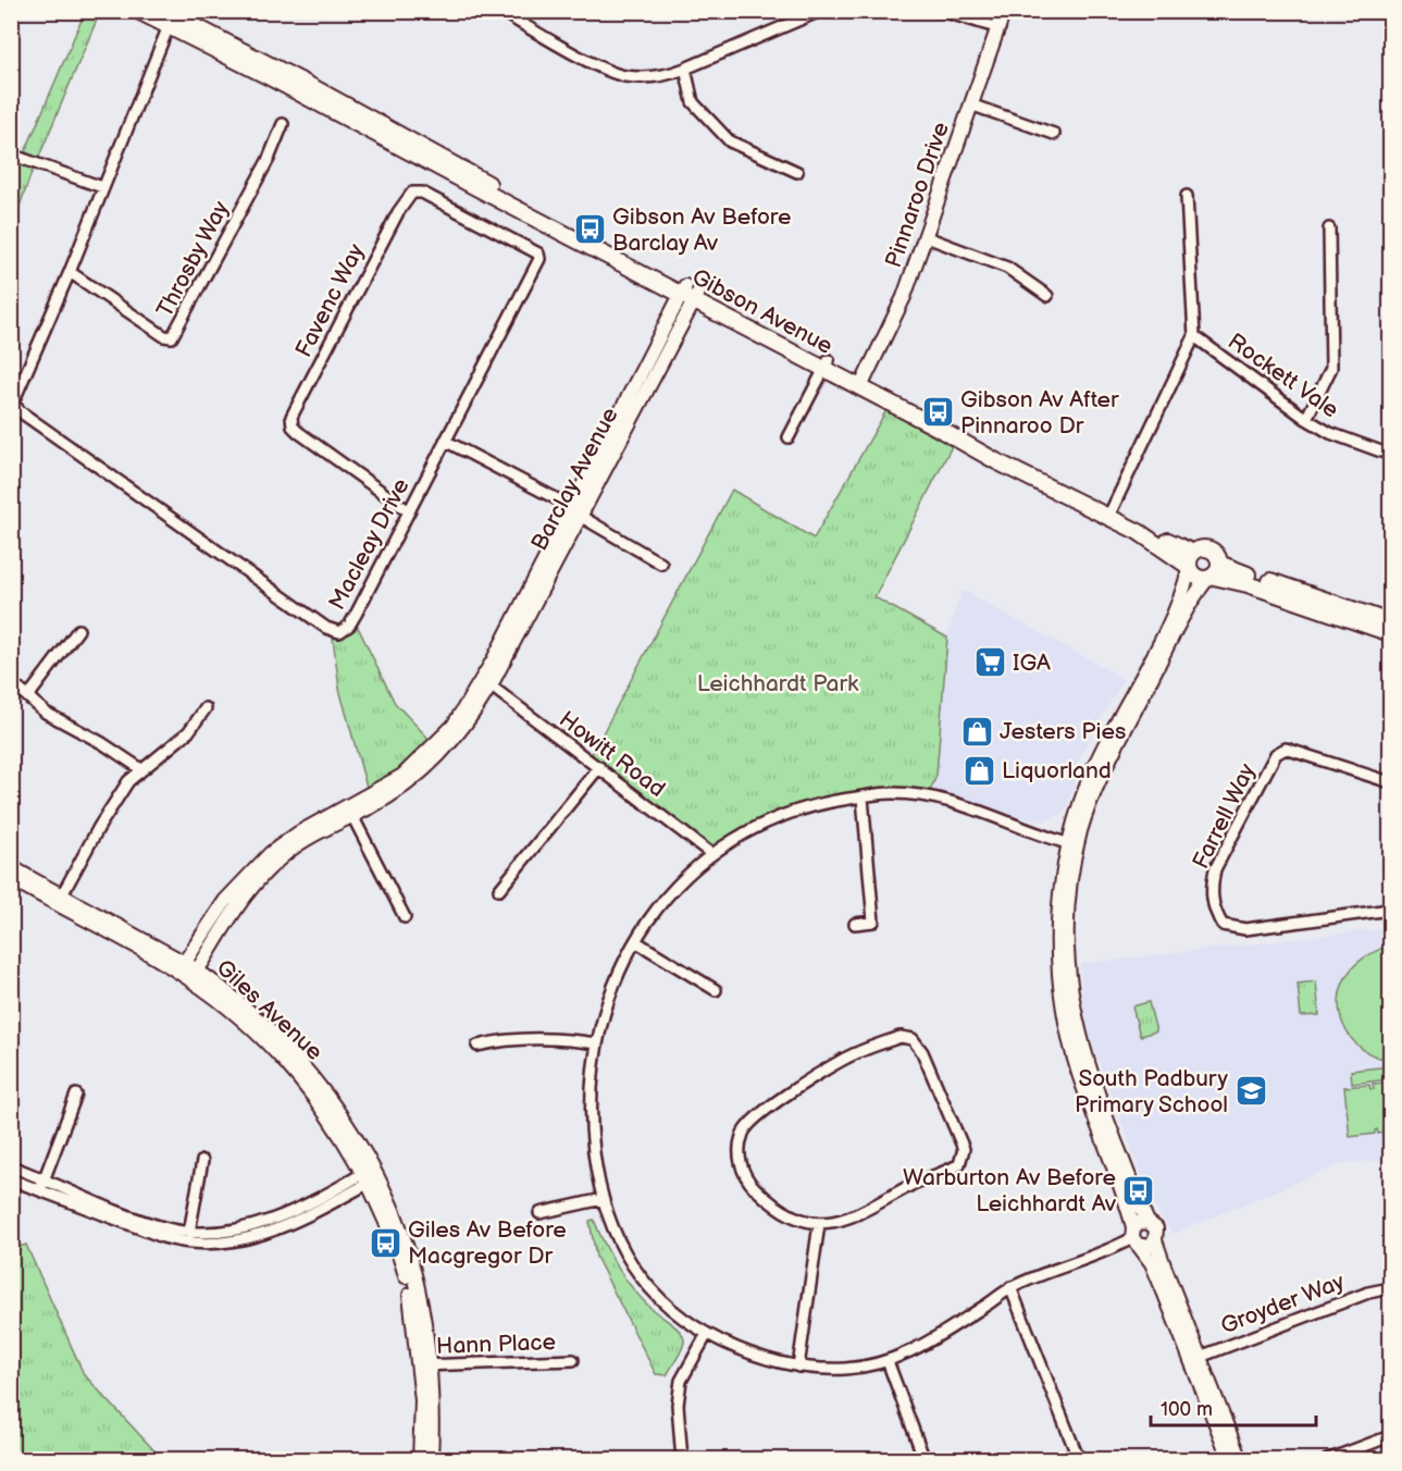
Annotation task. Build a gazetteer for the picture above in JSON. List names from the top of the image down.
{
  "streets": {
    "main road": ["Gibson Avenue"],
    "street": [
      "Pinnaroo Drive",
      "Throsby Way",
      "Favenc Way",
      "Rockett Vale",
      "Barclay Avenue",
      "Macleay Drive",
      "Howitt Road",
      "Farrell Way",
      "Giles Avenue",
      "Groyder Way",
      "Hann Place"
    ]
  },
  "crossings": [
    ["Pinnaroo Drive", "Gibson Avenue"],
    ["Throsby Way", "Macleay Drive"],
    ["Favenc Way", "Macleay Drive"],
    ["Gibson Avenue", "Barclay Avenue"],
    ["Gibson Avenue", "Macleay Drive"],
    ["Barclay Avenue", "Howitt Road"],
    ["Barclay Avenue", "Giles Avenue"],
    ["Giles Avenue", "Hann Place"]
  ],
  "parks": ["Leichhardt Park"],
  "places": {
    "bus stop": [
      "Gibson Av Before Barclay Av",
      "Gibson Av After Pinnaroo Dr",
      "Warburton Av Before Leichhardt Av",
      "Giles Av Before Macgregor Dr"
    ],
    "supermarket": ["IGA"],
    "shop": ["Jesters Pies", "Liquorland"],
    "school or university": ["South Padbury Primary School"]
  },
  "scale_bar": "100 m"
}
